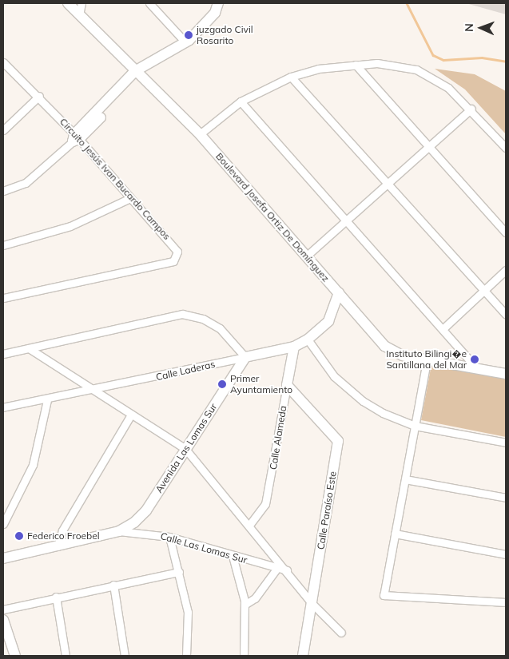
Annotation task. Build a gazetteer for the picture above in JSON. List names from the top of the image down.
{
  "streets": {
    "street": [
      "Circuito Jesús Ivan Bucardo Campos",
      "Boulevard Josefa Ortiz De Domínguez",
      "Calle Laderas",
      "Calle Alameda",
      "Avenida Las Lomas Sur",
      "Calle Paraíso Este",
      "Calle Las Lomas Sur"
    ]
  },
  "crossings": [
    ["Boulevard Josefa Ortiz De Domínguez", "Calle Laderas"],
    ["Calle Laderas", "Calle Alameda"],
    ["Calle Laderas", "Avenida Las Lomas Sur"],
    ["Calle Alameda", "Calle Paraíso Este"],
    ["Avenida Las Lomas Sur", "Calle Las Lomas Sur"]
  ],
  "places": [
    "juzgado Civil Rosarito",
    "Instituto Bilingi�e Santillana del Mar",
    "Primer Ayuntamiento",
    "Federico Froebel"
  ],
  "north": "left"
}
